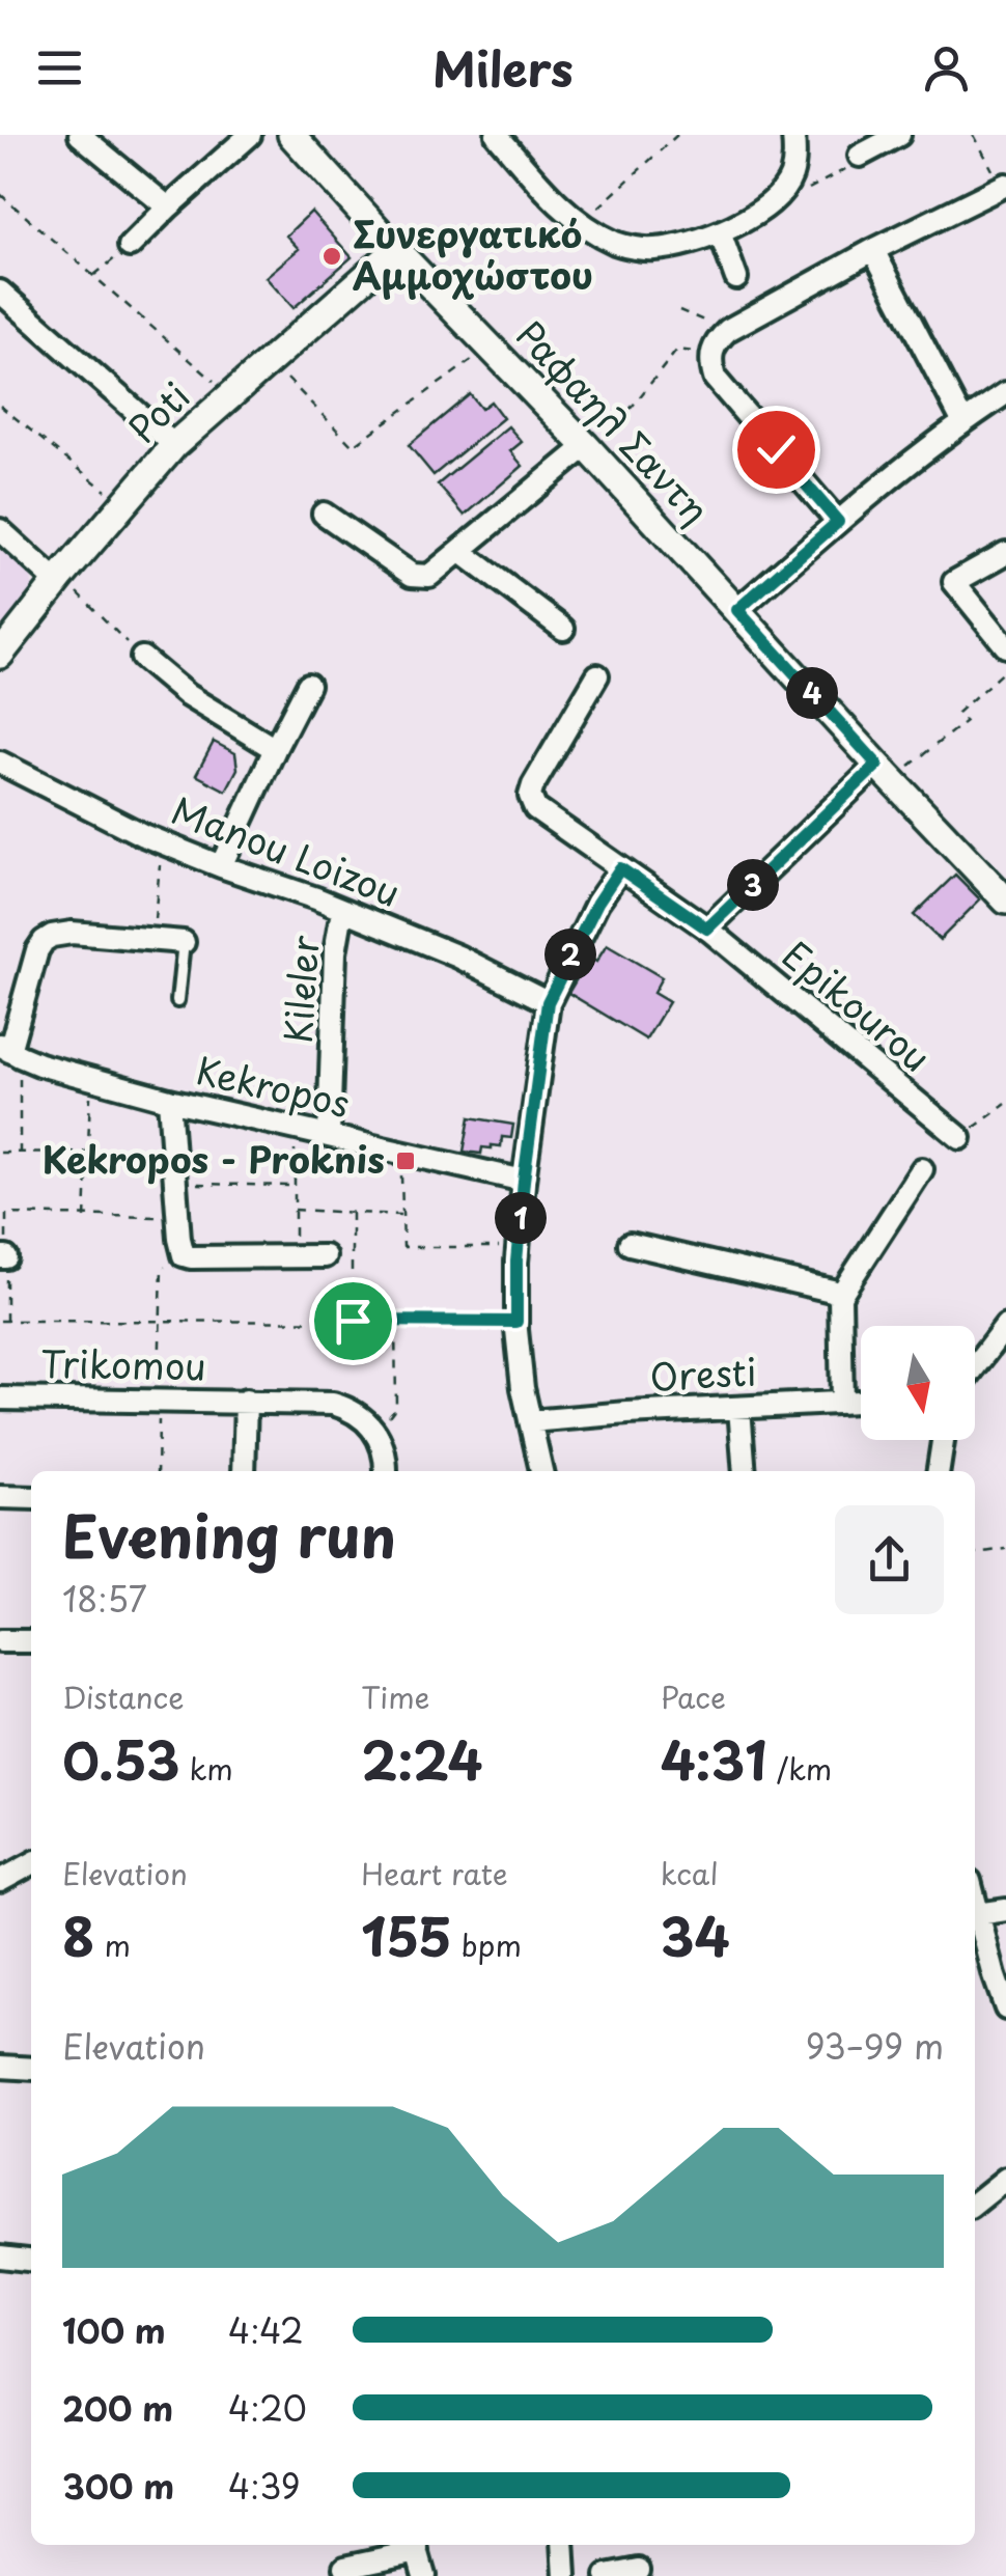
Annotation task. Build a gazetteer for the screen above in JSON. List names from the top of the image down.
{
  "streets": {
    "street": [
      "Poti",
      "Ραφαηλ Σαντη",
      "Manou Loizou",
      "Kileler",
      "Epikourou",
      "Kekropos",
      "Trikomou",
      "Oresti"
    ]
  },
  "crossings": [
    ["Poti", "Ραφαηλ Σαντη"],
    ["Manou Loizou", "Kileler"],
    ["Kileler", "Kekropos"]
  ],
  "places": {
    "other": ["Συνεργατικό Αμμοχώστου"],
    "transit": ["Kekropos - Proknis"]
  },
  "north": "bottom",
  "page": {
    "header": "Milers",
    "pins": [
      "4",
      "3",
      "2",
      "1"
    ],
    "heading": ["Evening run", "18:57"],
    "stats": [
      ["Distance", "0.53 km"],
      ["Time", "2:24"],
      ["Pace", "4:31 /km"],
      ["Elevation", "8 m"],
      ["Heart rate", "155 bpm"],
      ["kcal", "34"]
    ],
    "chart": ["Elevation", "93–99 m"],
    "list": [
      {
        "name": "100 m",
        "note": "4:42"
      },
      {
        "name": "200 m",
        "note": "4:20"
      },
      {
        "name": "300 m",
        "note": "4:39"
      }
    ]
  }
}
